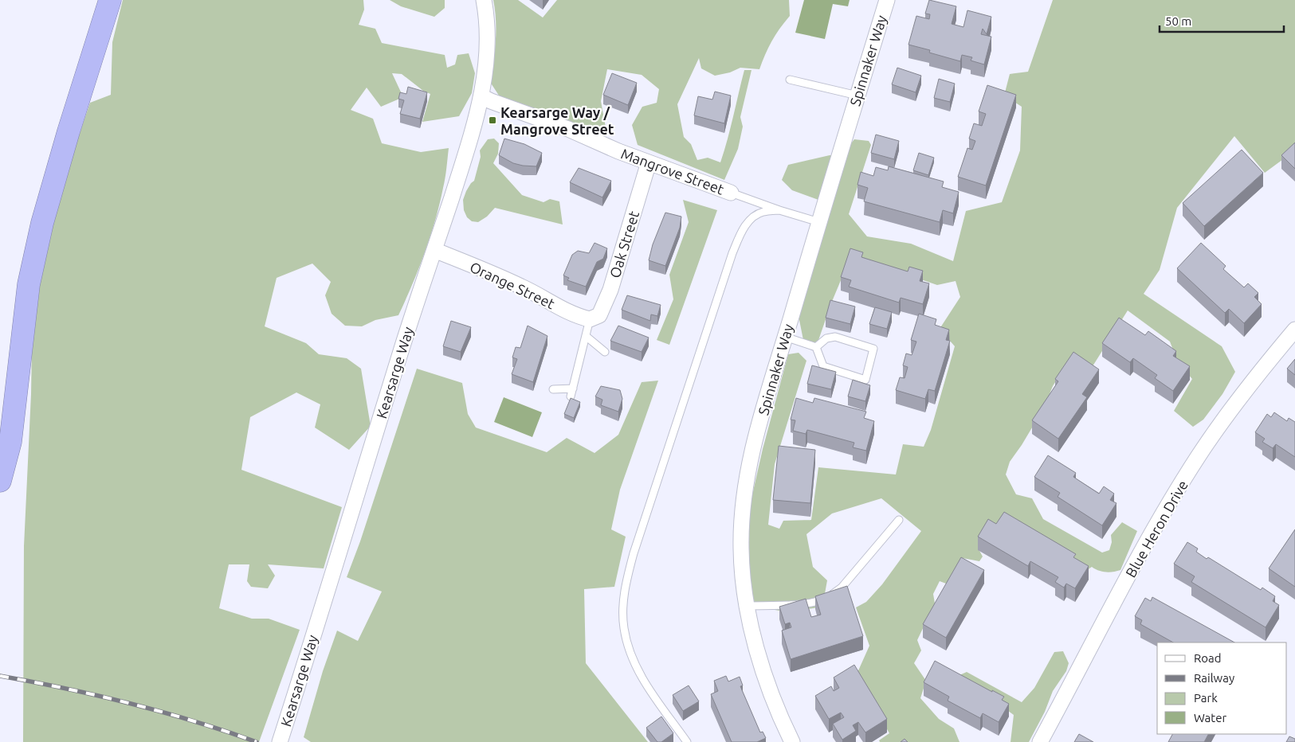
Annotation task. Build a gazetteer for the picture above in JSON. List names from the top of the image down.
{
  "streets": {
    "street": [
      "Spinnaker Way",
      "Mangrove Street",
      "Oak Street",
      "Orange Street",
      "Kearsarge Way",
      "Blue Heron Drive"
    ]
  },
  "crossings": [
    ["Mangrove Street", "Oak Street"],
    ["Mangrove Street", "Kearsarge Way"],
    ["Oak Street", "Orange Street"],
    ["Orange Street", "Kearsarge Way"]
  ],
  "places": {
    "transit": ["Kearsarge Way / Mangrove Street"]
  },
  "legend": [
    "Road",
    "Railway",
    "Park",
    "Water"
  ],
  "scale_bar": "50 m"
}
